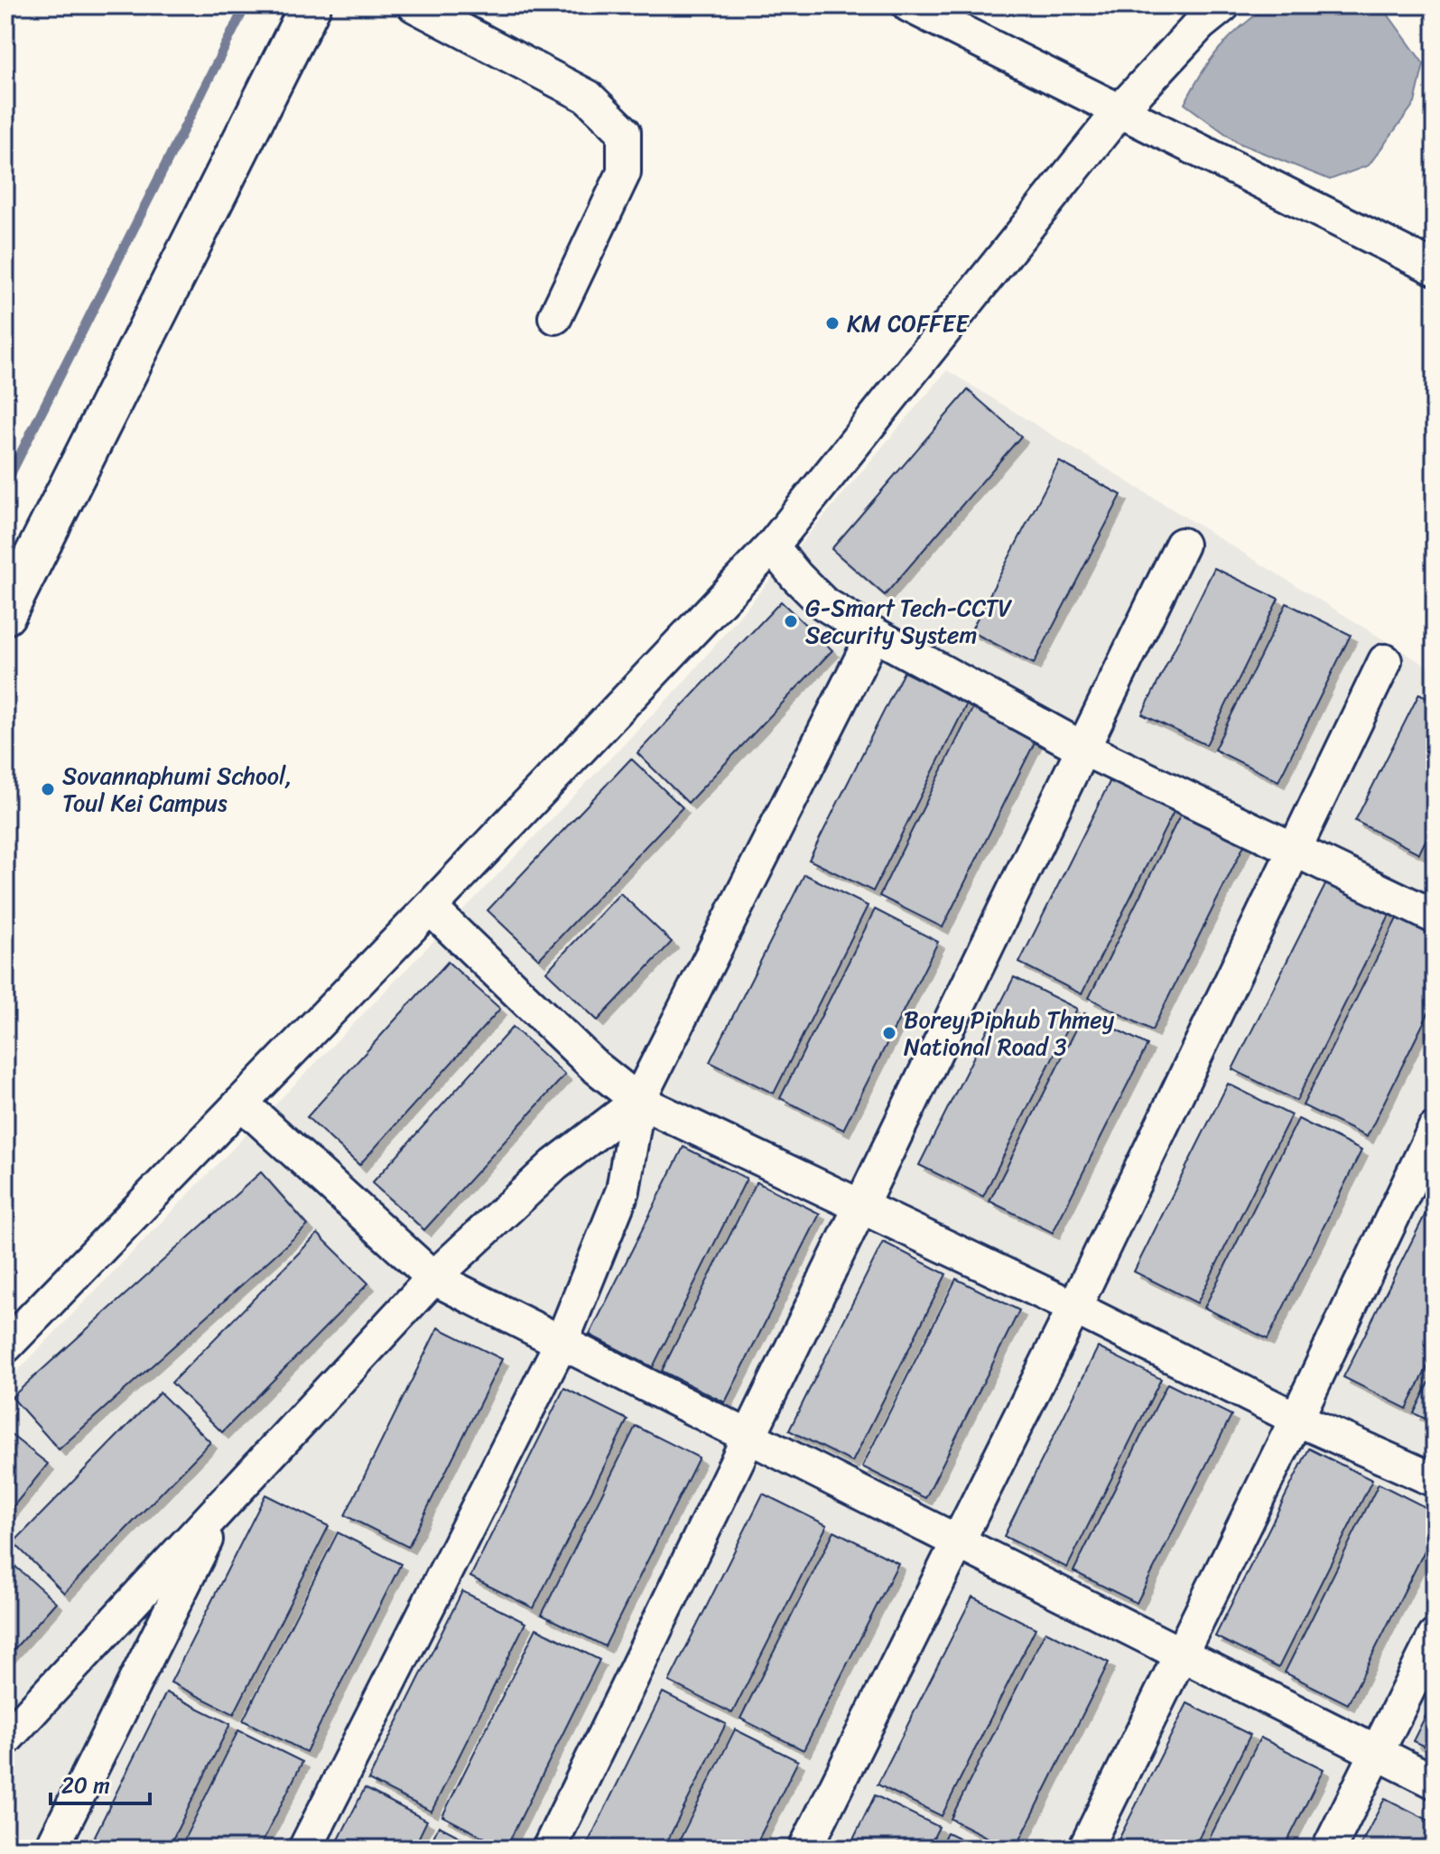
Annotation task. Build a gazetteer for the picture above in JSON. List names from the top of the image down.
{
  "places": [
    "KM COFFEE",
    "G-Smart Tech-CCTV Security System",
    "Sovannaphumi School, Toul Kei Campus",
    "Borey Piphub Thmey National Road 3"
  ],
  "scale_bar": "20 m"
}
